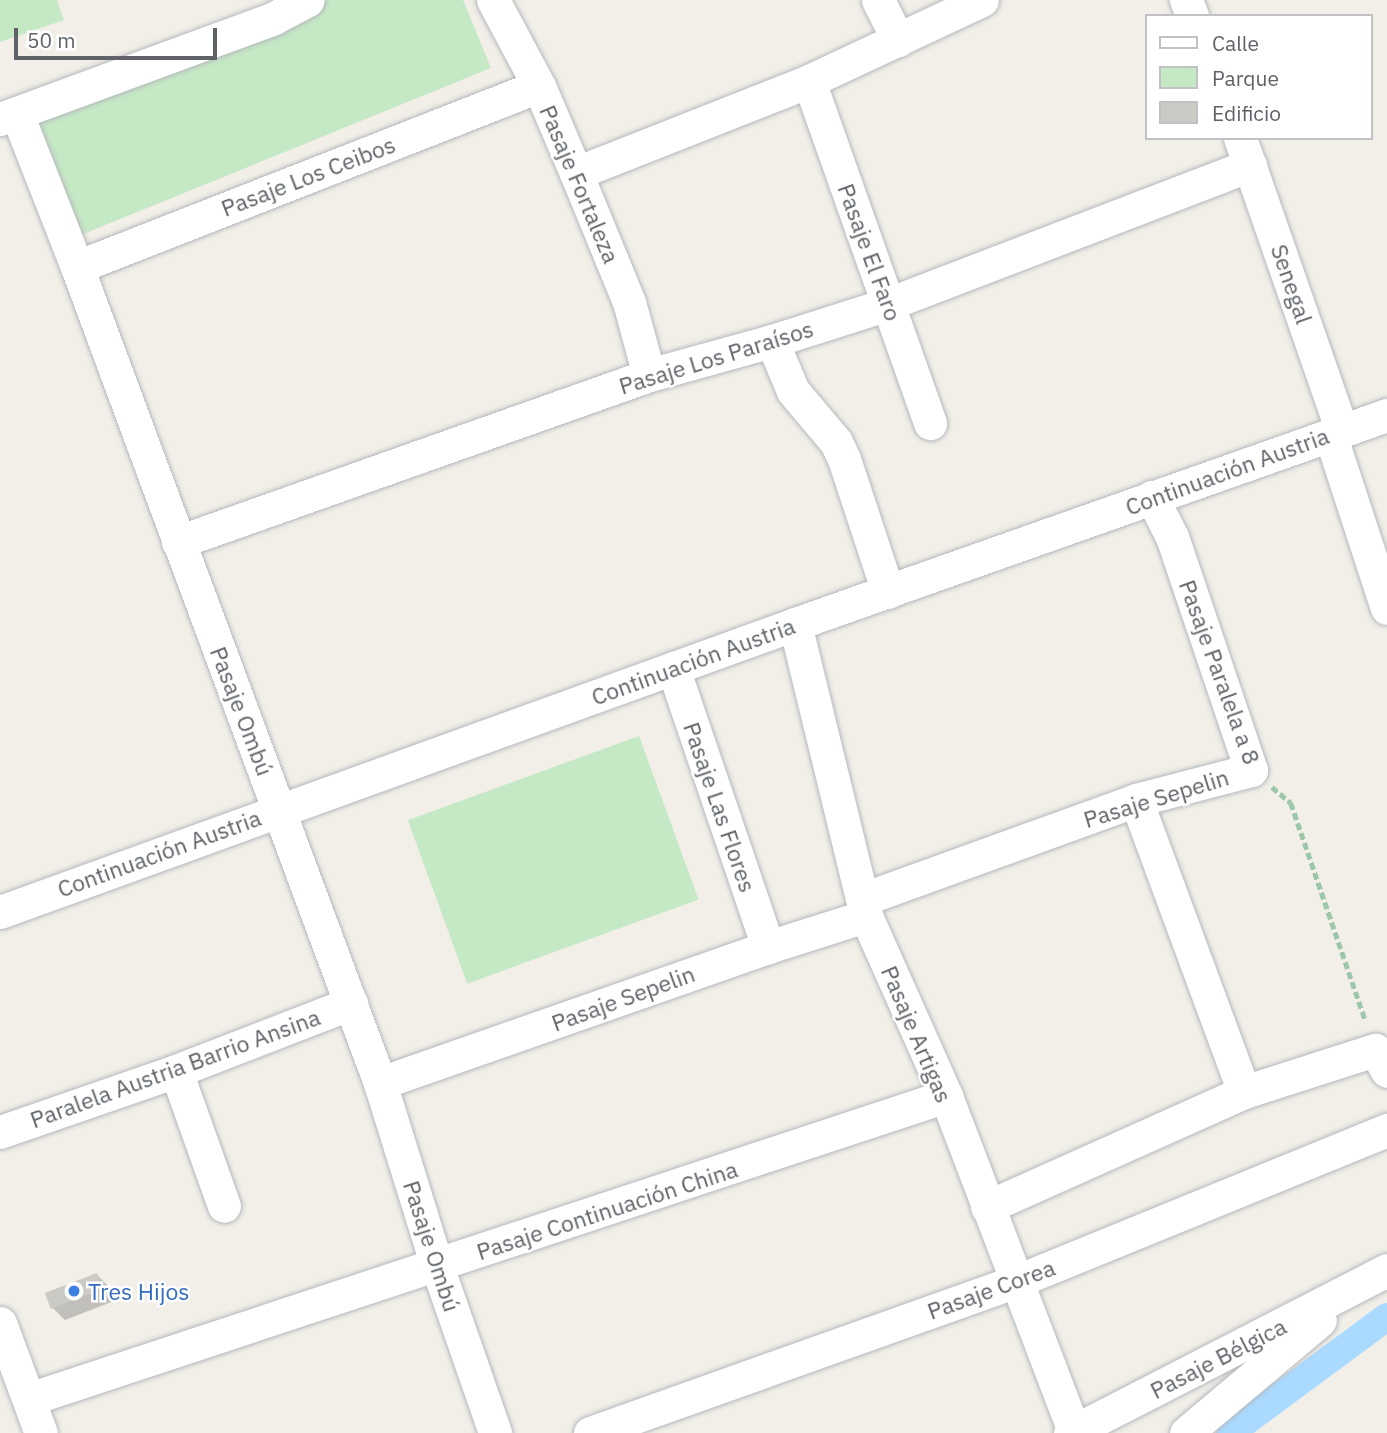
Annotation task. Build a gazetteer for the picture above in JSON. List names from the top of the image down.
{
  "streets": {
    "street": [
      "Pasaje Los Ceibos",
      "Pasaje Fortaleza",
      "Pasaje El Faro",
      "Senegal",
      "Pasaje Los Paraísos",
      "Continuación Austria",
      "Pasaje Paralela a 8",
      "Pasaje Ombú",
      "Pasaje Sepelin",
      "Pasaje Las Flores",
      "Pasaje Artigas",
      "Paralela Austria Barrio Ansina",
      "Pasaje Continuación China",
      "Pasaje Corea",
      "Pasaje Bélgica"
    ]
  },
  "crossings": [
    ["Pasaje Los Ceibos", "Pasaje Fortaleza"],
    ["Pasaje Los Ceibos", "Pasaje Ombú"],
    ["Pasaje Fortaleza", "Pasaje Los Paraísos"],
    ["Pasaje El Faro", "Pasaje Los Paraísos"],
    ["Senegal", "Pasaje Los Paraísos"],
    ["Senegal", "Continuación Austria"],
    ["Pasaje Los Paraísos", "Pasaje Ombú"],
    ["Continuación Austria", "Pasaje Paralela a 8"],
    ["Continuación Austria", "Pasaje Ombú"],
    ["Continuación Austria", "Pasaje Las Flores"],
    ["Continuación Austria", "Pasaje Artigas"],
    ["Pasaje Paralela a 8", "Pasaje Sepelin"],
    ["Pasaje Ombú", "Pasaje Sepelin"],
    ["Pasaje Ombú", "Paralela Austria Barrio Ansina"],
    ["Pasaje Ombú", "Pasaje Continuación China"],
    ["Pasaje Sepelin", "Pasaje Las Flores"],
    ["Pasaje Sepelin", "Pasaje Artigas"],
    ["Pasaje Artigas", "Pasaje Continuación China"],
    ["Pasaje Artigas", "Pasaje Corea"],
    ["Pasaje Artigas", "Pasaje Bélgica"]
  ],
  "places": ["Tres Hijos"],
  "legend": ["Calle", "Parque", "Edificio"],
  "scale_bar": "50 m"
}
